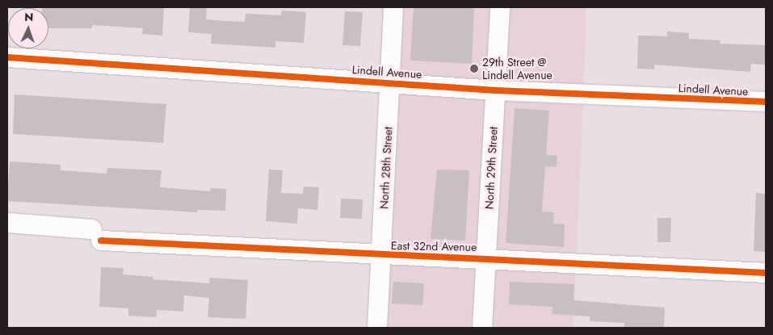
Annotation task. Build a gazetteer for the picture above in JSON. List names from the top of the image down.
{
  "streets": {
    "street": [
      "Lindell Avenue",
      "North 28th Street",
      "North 29th Street",
      "East 32nd Avenue"
    ]
  },
  "crossings": [
    ["Lindell Avenue", "North 28th Street"],
    ["Lindell Avenue", "North 29th Street"],
    ["North 28th Street", "East 32nd Avenue"],
    ["North 29th Street", "East 32nd Avenue"]
  ],
  "places": ["29th Street @ Lindell Avenue"],
  "north": "top"
}
